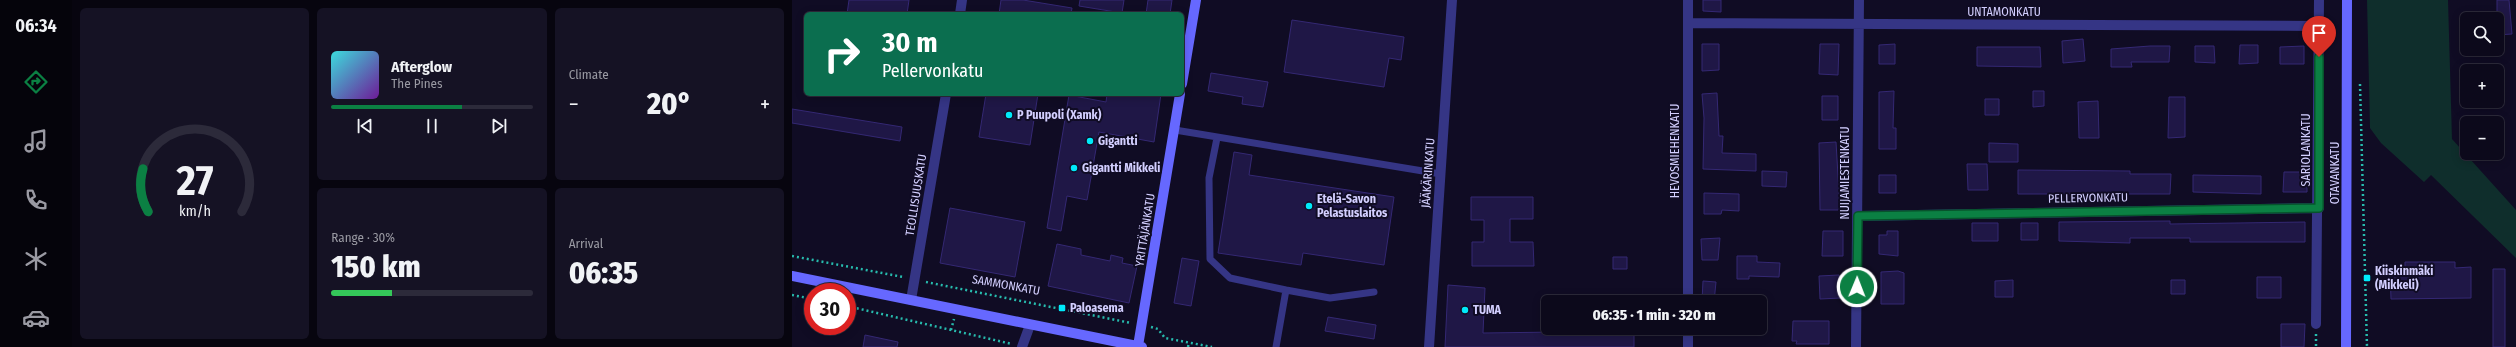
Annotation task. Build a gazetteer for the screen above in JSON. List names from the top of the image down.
{
  "streets": {
    "street": [
      "UNTAMONKATU",
      "SARIOLANKATU",
      "HEVOSMIEHENKATU",
      "JÄÄKÄRINKATU",
      "NUIJAMIESTENKATU",
      "OTAVANKATU",
      "TEOLLISUUSKATU",
      "PELLERVONKATU",
      "YRITTÄJÄNKATU"
    ],
    "path": ["SAMMONKATU"]
  },
  "crossings": [
    ["UNTAMONKATU", "SARIOLANKATU"],
    ["UNTAMONKATU", "HEVOSMIEHENKATU"],
    ["UNTAMONKATU", "NUIJAMIESTENKATU"],
    ["SARIOLANKATU", "PELLERVONKATU"],
    ["NUIJAMIESTENKATU", "PELLERVONKATU"],
    ["TEOLLISUUSKATU", "SAMMONKATU"],
    ["YRITTÄJÄNKATU", "SAMMONKATU"]
  ],
  "places": {
    "other": [
      "P Puupoli (Xamk)",
      "Gigantti",
      "Gigantti Mikkeli",
      "Etelä-Savon Pelastuslaitos",
      "TUMA"
    ],
    "transit": ["Kiiskinmäki (Mikkeli)", "Paloasema"]
  },
  "page": {
    "tabs": "06:34",
    "tile": [
      "Climate",
      ["Range · 30%", "150 km"],
      ["Arrival", "06:35"]
    ],
    "map_buttons": ["+", "−"],
    "turn": ["30 m", "Pellervonkatu"],
    "song": ["Afterglow", "The Pines"],
    "heat": ["−", "20°", "+"],
    "limit": "30",
    "trip": "06:35 · 1 min · 320 m",
    "gauge": ["27", "km/h"]
  }
}
